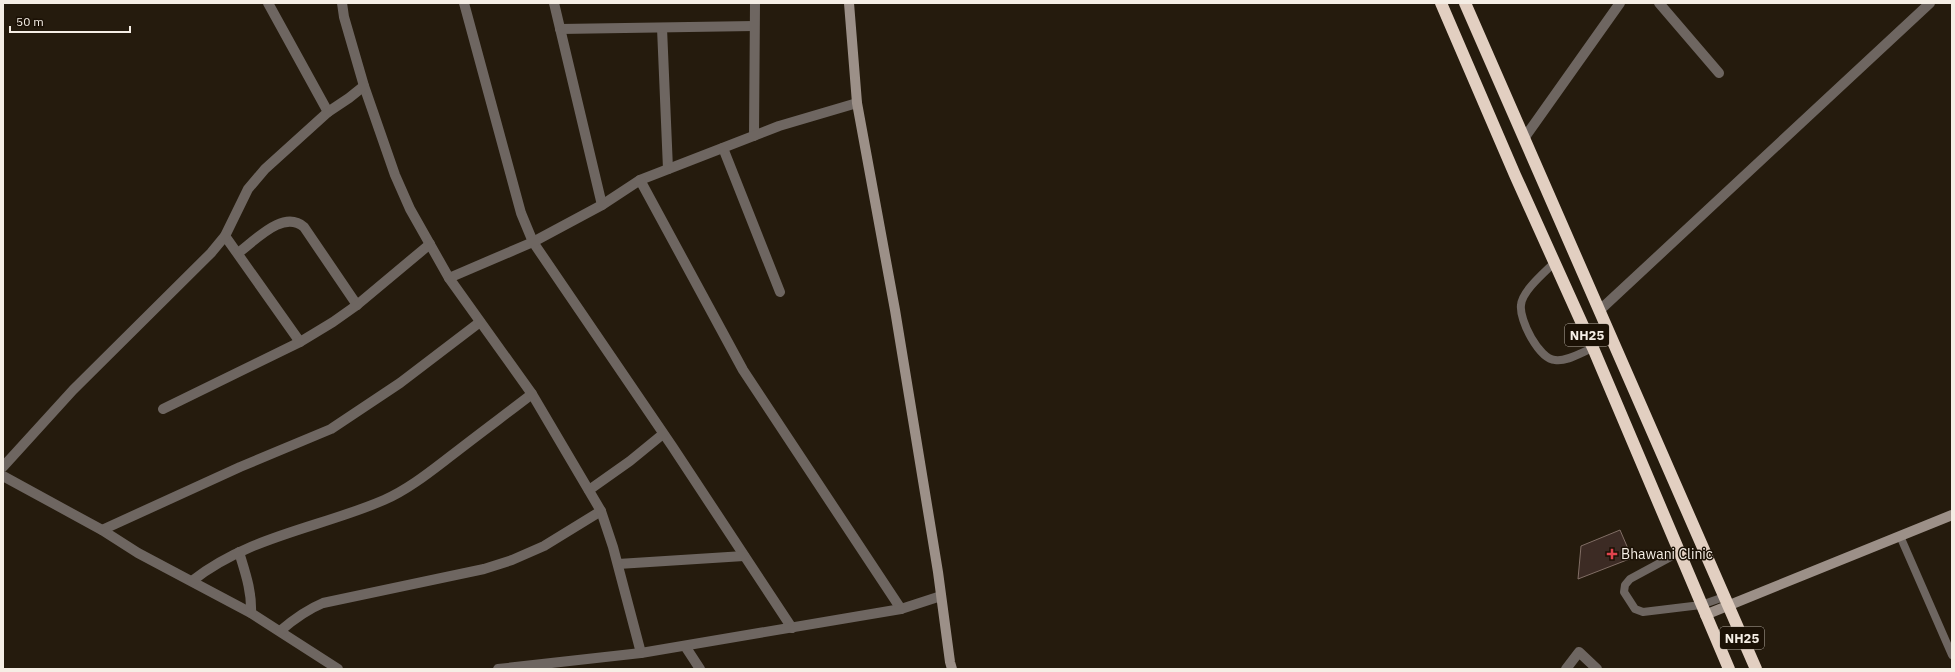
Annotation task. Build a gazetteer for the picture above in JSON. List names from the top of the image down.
{
  "streets": {
    "highway": ["NH25"]
  },
  "places": {
    "health": ["Bhawani Clinic"]
  },
  "scale_bar": "50 m"
}
